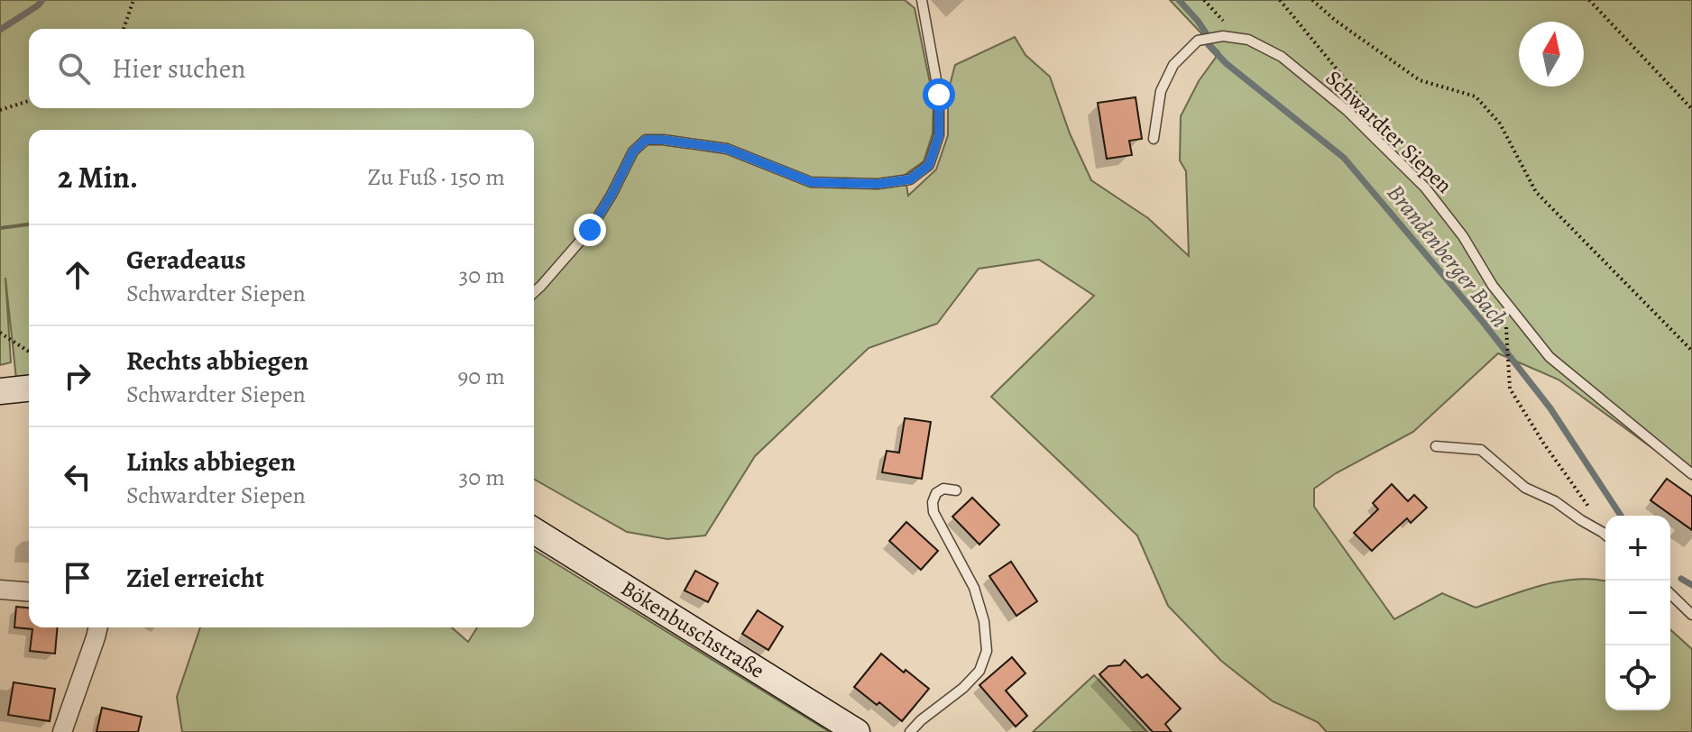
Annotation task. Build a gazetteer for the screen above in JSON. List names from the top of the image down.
{
  "streets": {
    "main road": ["Bökenbuschstraße"],
    "lane": ["Schwardter Siepen"]
  },
  "water": ["Brandenberger Bach"],
  "north": "top",
  "page": {
    "search": "Hier suchen",
    "heading": ["2 Min.", "Zu Fuß · 150 m"],
    "list": [
      ["Geradeaus", "Schwardter Siepen", "30 m"],
      ["Rechts abbiegen", "Schwardter Siepen", "90 m"],
      ["Links abbiegen", "Schwardter Siepen", "30 m"],
      "Ziel erreicht"
    ],
    "map_buttons": ["+", "−"]
  }
}
